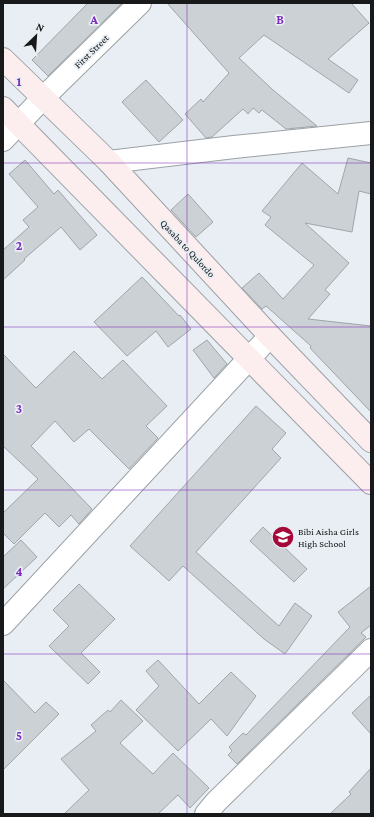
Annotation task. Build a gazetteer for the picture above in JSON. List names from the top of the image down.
{
  "streets": {
    "street": ["First Street", "Qasaba to Qulordo"]
  },
  "crossings": [
    ["First Street", "Qasaba to Qulordo"]
  ],
  "places": {
    "school or university": ["Bibi Aisha Girls High School"]
  },
  "north": "top right",
  "grid": {
    "columns": ["A", "B"],
    "rows": [
      "1",
      "2",
      "3",
      "4",
      "5"
    ]
  }
}
